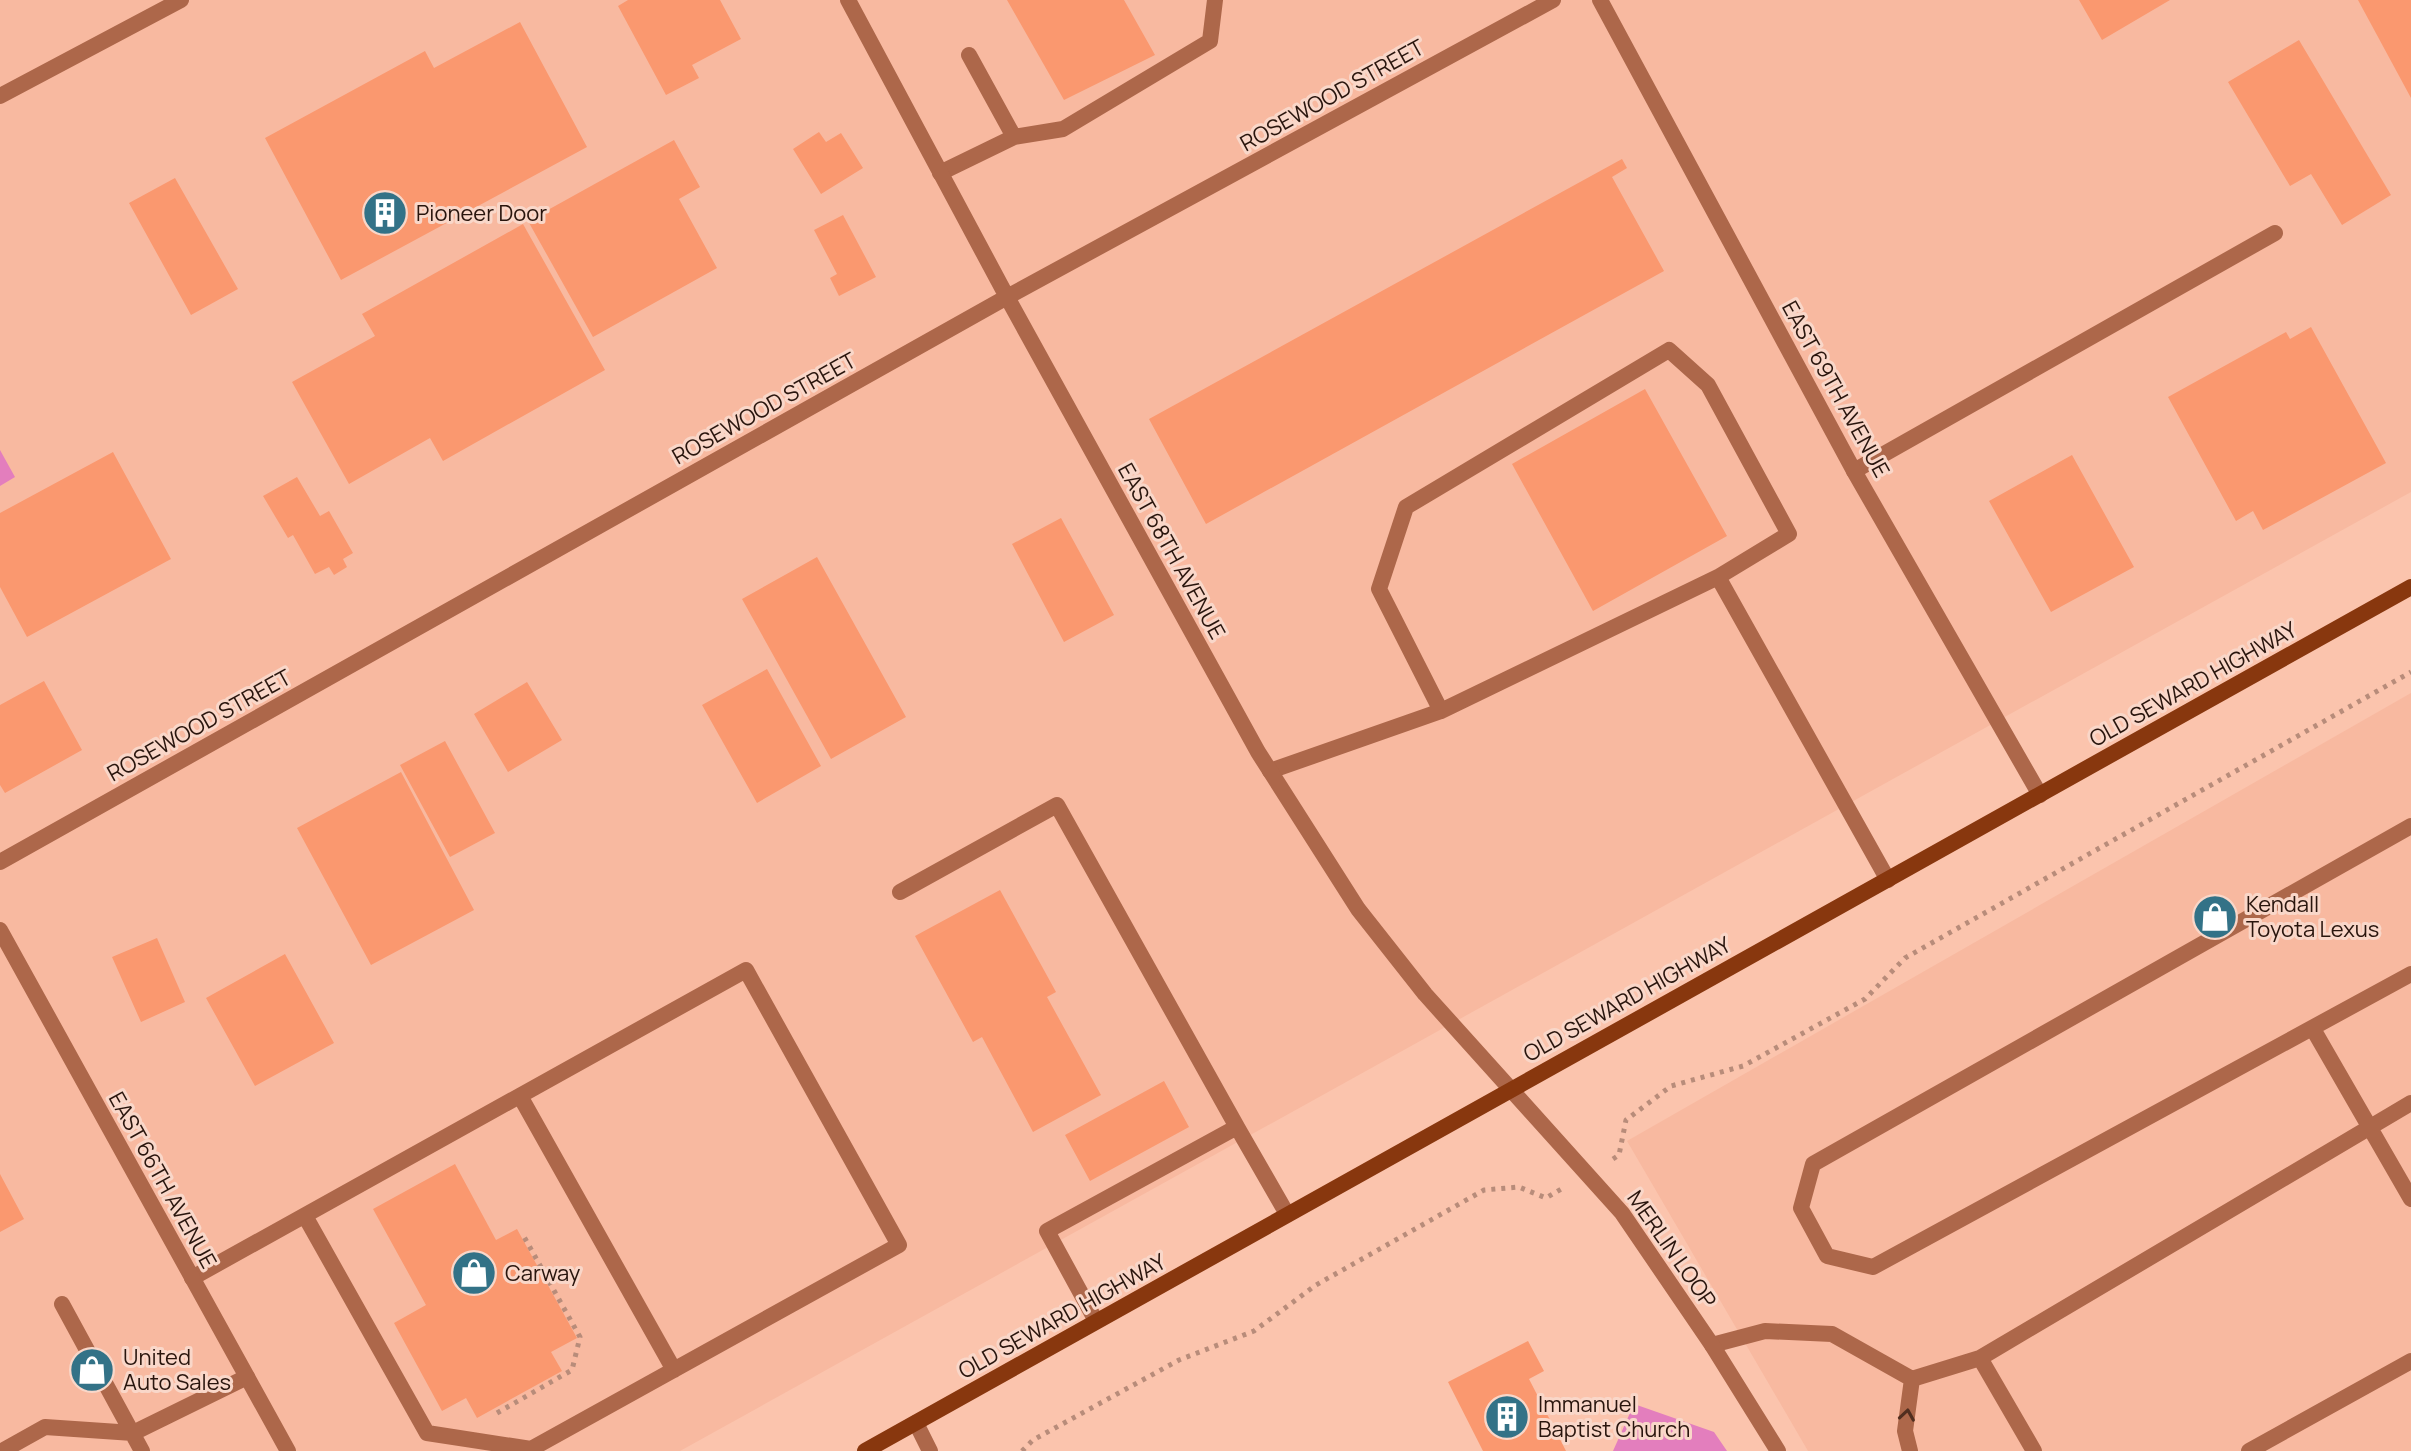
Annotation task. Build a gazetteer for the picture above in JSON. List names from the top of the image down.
{
  "streets": {
    "main road": ["OLD SEWARD HIGHWAY"],
    "street": [
      "ROSEWOOD STREET",
      "EAST 69TH AVENUE",
      "EAST 68TH AVENUE",
      "EAST 66TH AVENUE",
      "MERLIN LOOP"
    ]
  },
  "crossings": [
    ["ROSEWOOD STREET", "EAST 68TH AVENUE"],
    ["EAST 69TH AVENUE", "OLD SEWARD HIGHWAY"],
    ["EAST 68TH AVENUE", "OLD SEWARD HIGHWAY"],
    ["EAST 68TH AVENUE", "MERLIN LOOP"],
    ["OLD SEWARD HIGHWAY", "MERLIN LOOP"]
  ],
  "places": {
    "building": ["Pioneer Door", "Immanuel Baptist Church"],
    "shop": ["Kendall Toyota Lexus", "Carway", "United Auto Sales"]
  }
}
